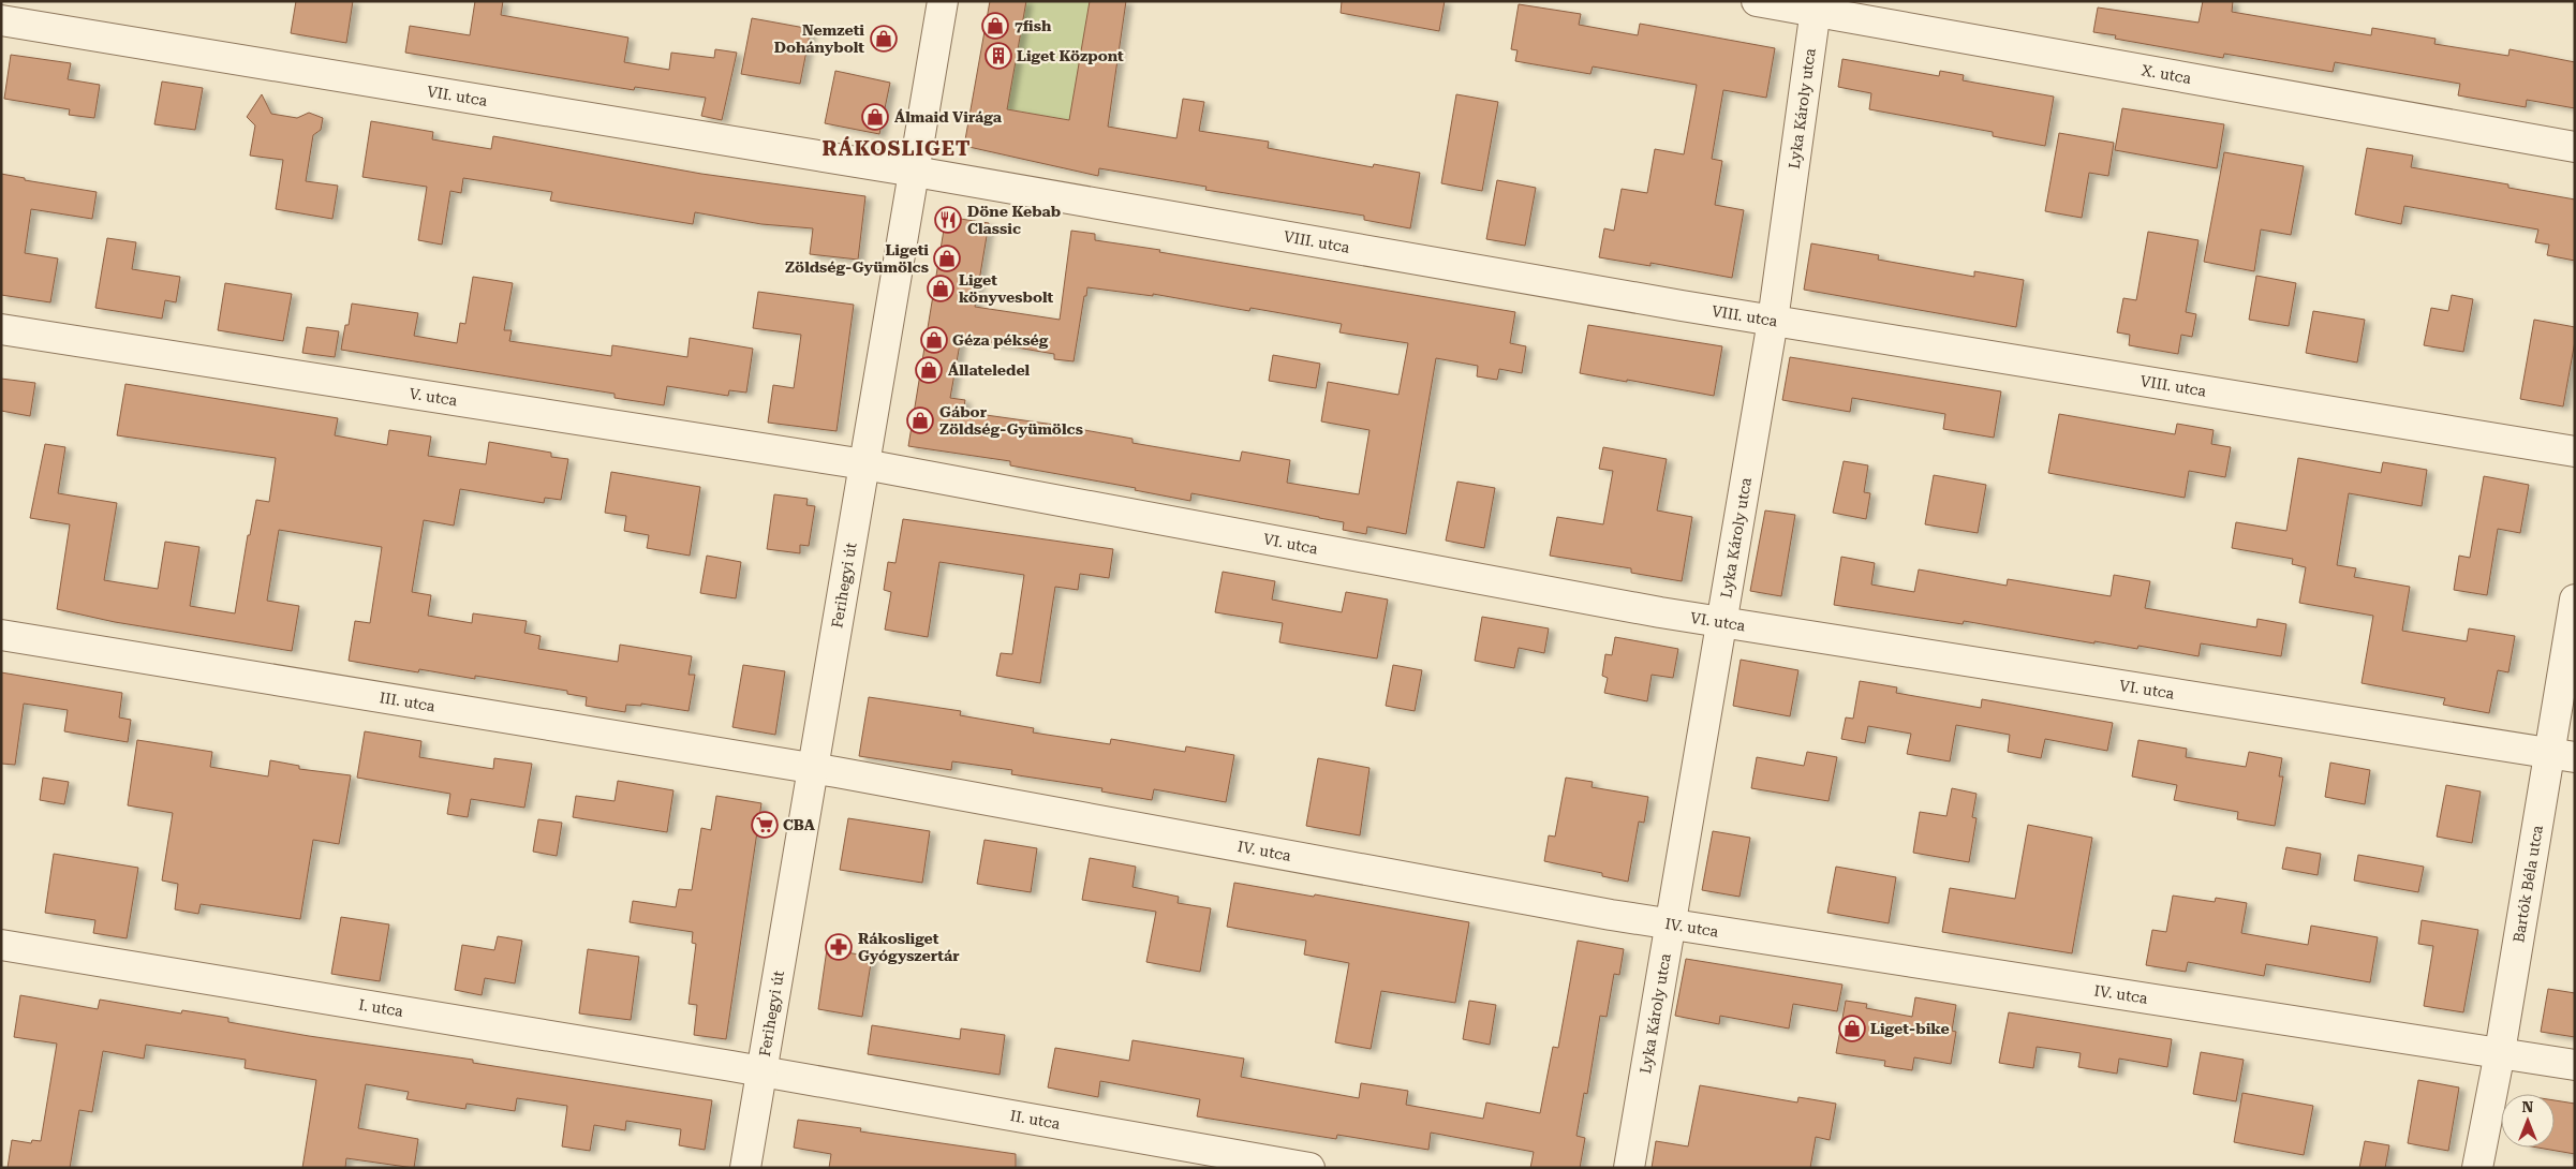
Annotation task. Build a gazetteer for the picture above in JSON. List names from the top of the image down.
{
  "streets": {
    "street": [
      "X. utca",
      "VII. utca",
      "Lyka Károly utca",
      "VIII. utca",
      "V. utca",
      "VI. utca",
      "Ferihegyi út",
      "III. utca",
      "IV. utca",
      "Bartók Béla utca",
      "I. utca",
      "II. utca"
    ]
  },
  "crossings": [
    ["X. utca", "Lyka Károly utca"],
    ["VII. utca", "VIII. utca"],
    ["VII. utca", "Ferihegyi út"],
    ["Lyka Károly utca", "VIII. utca"],
    ["Lyka Károly utca", "VI. utca"],
    ["Lyka Károly utca", "IV. utca"],
    ["VIII. utca", "Ferihegyi út"],
    ["V. utca", "VI. utca"],
    ["V. utca", "Ferihegyi út"],
    ["VI. utca", "Ferihegyi út"],
    ["VI. utca", "Bartók Béla utca"],
    ["Ferihegyi út", "III. utca"],
    ["Ferihegyi út", "IV. utca"],
    ["Ferihegyi út", "I. utca"],
    ["Ferihegyi út", "II. utca"],
    ["III. utca", "IV. utca"],
    ["IV. utca", "Bartók Béla utca"],
    ["I. utca", "II. utca"]
  ],
  "districts": ["RÁKOSLIGET"],
  "places": {
    "shop": [
      "7fish",
      "Nemzeti Dohánybolt",
      "Álmaid Virága",
      "Ligeti Zöldség-Gyümölcs",
      "Liget könyvesbolt",
      "Géza pékség",
      "Állateledel",
      "Gábor Zöldség-Gyümölcs",
      "Liget-bike"
    ],
    "building": ["Liget Központ"],
    "restaurant": ["Döne Kebab Classic"],
    "supermarket": ["CBA"],
    "pharmacy": ["Rákosliget Gyógyszertár"]
  },
  "north": "top"
}
